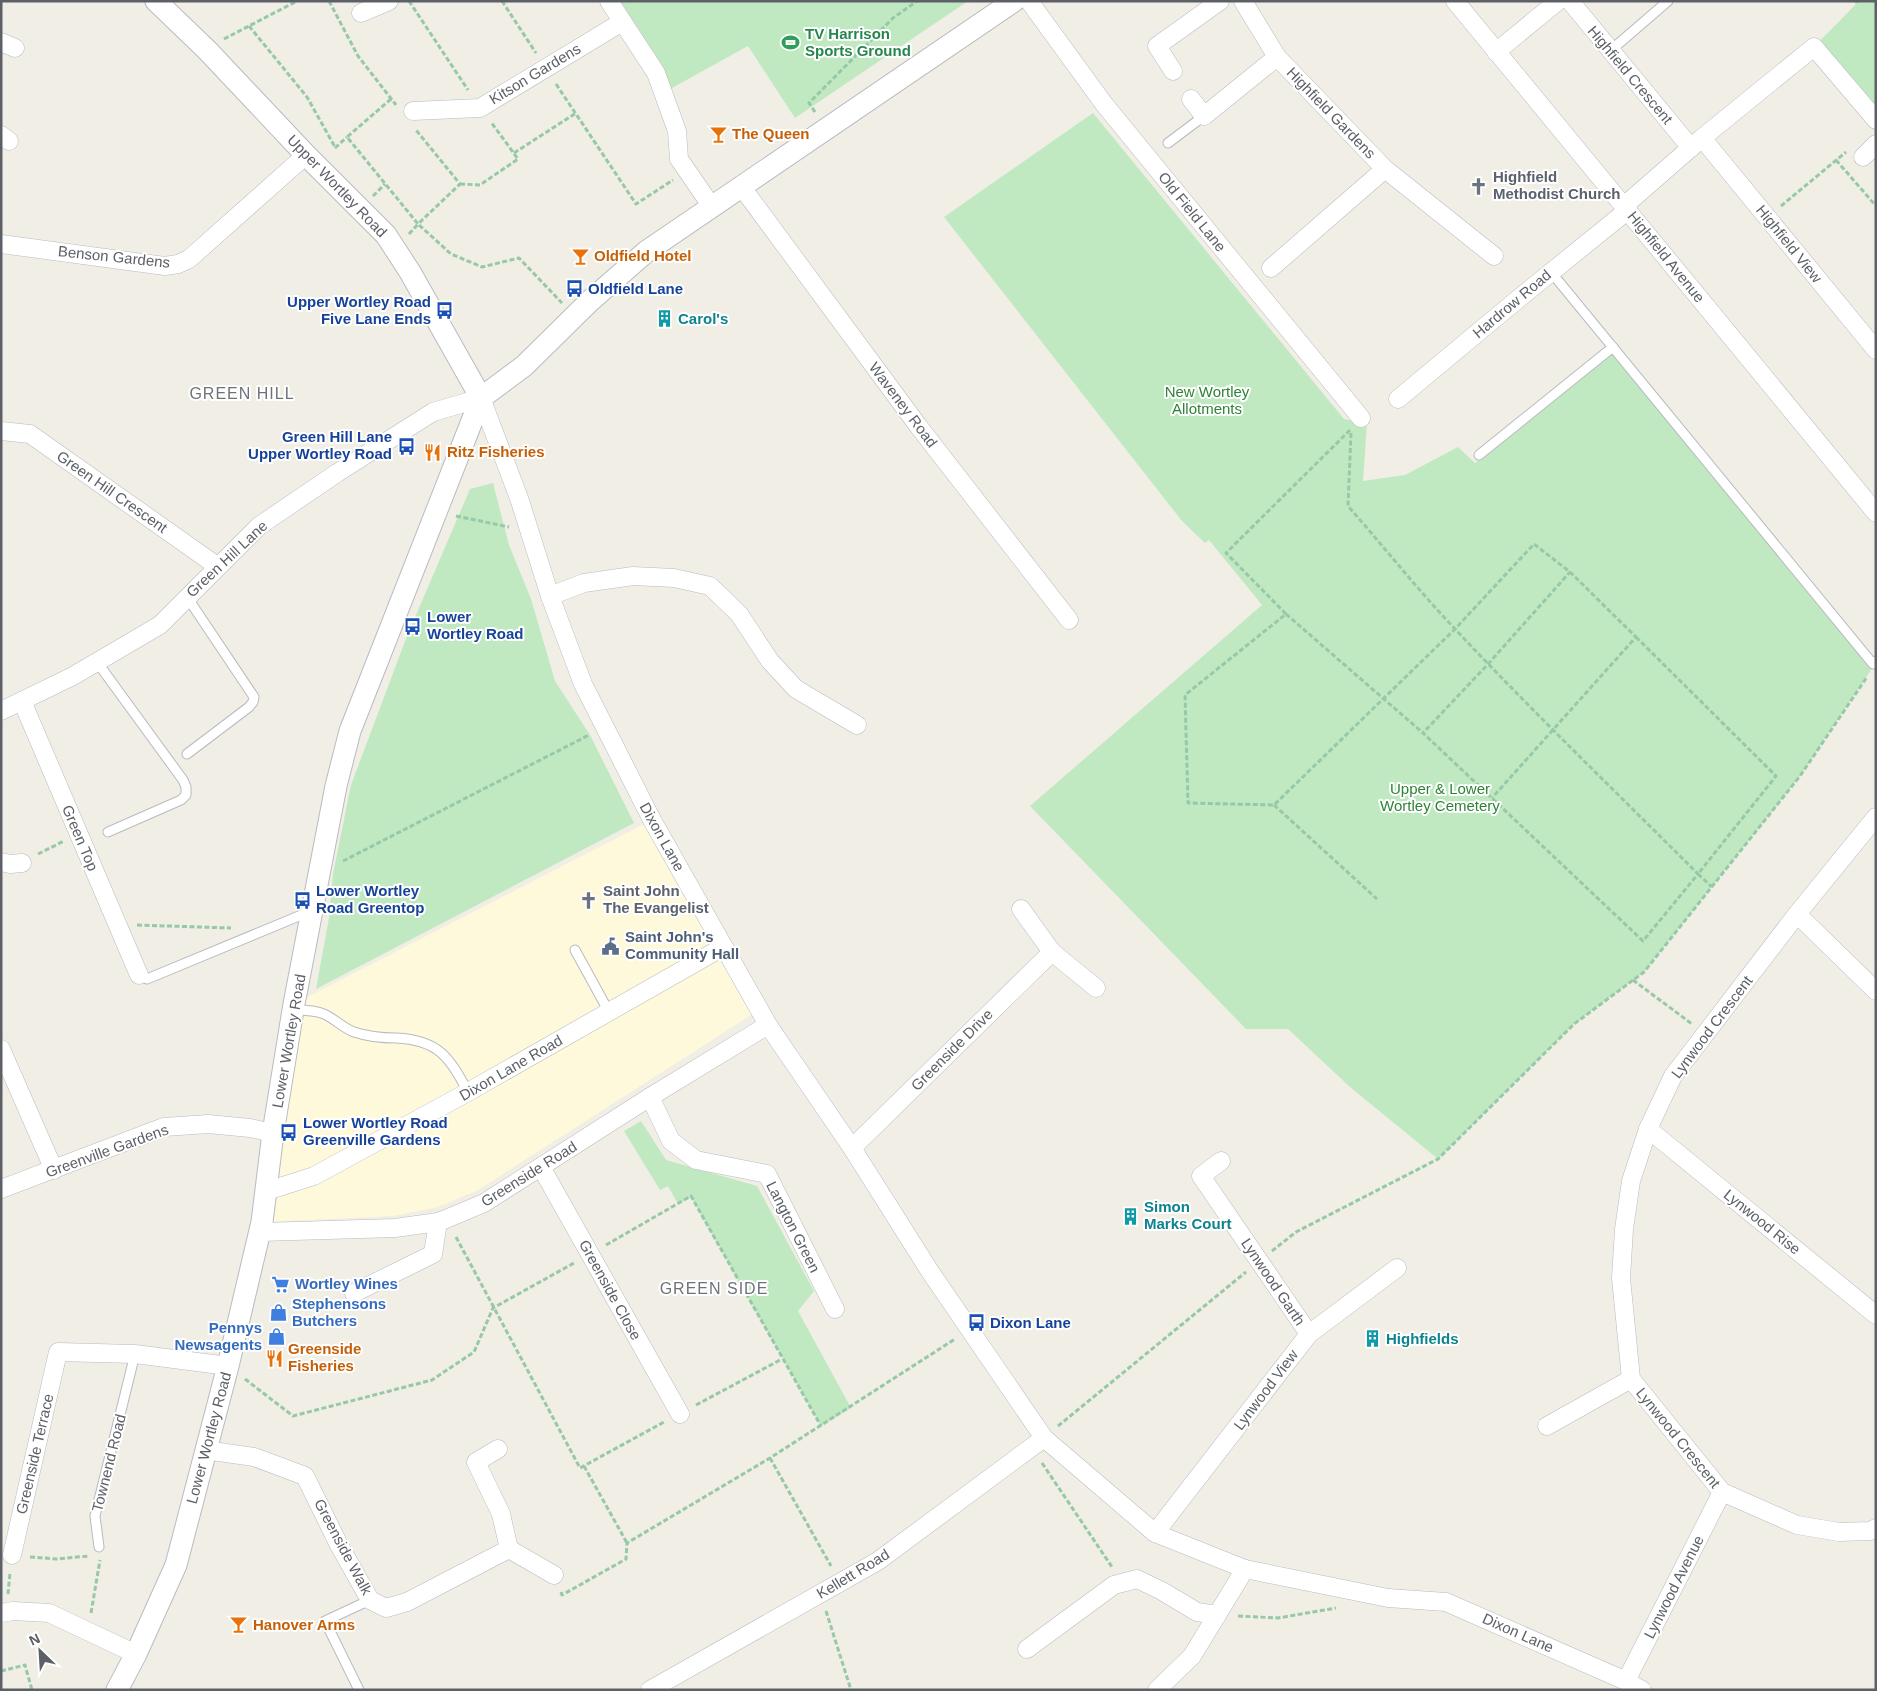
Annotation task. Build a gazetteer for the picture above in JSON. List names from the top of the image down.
{
  "streets": {
    "street": [
      "Kitson Gardens",
      "Highfield Crescent",
      "Highfield Gardens",
      "Upper Wortley Road",
      "Old Field Lane",
      "Highfield View",
      "Benson Gardens",
      "Highfield Avenue",
      "Hardrow Road",
      "Waveney Road",
      "Green Hill Crescent",
      "Green Hill Lane",
      "Dixon Lane",
      "Green Top",
      "Lynwood Crescent",
      "Lower Wortley Road",
      "Greenside Drive",
      "Dixon Lane Road",
      "Greenville Gardens",
      "Greenside Road",
      "Lynwood Rise",
      "Langton Green",
      "Lynwood Garth",
      "Greenside Close",
      "Lynwood View",
      "Greenside Terrace",
      "Greenside Walk",
      "Kellett Road",
      "Lynwood Avenue"
    ],
    "lane": ["Townend Road"]
  },
  "crossings": [
    ["Highfield Crescent", "Highfield View"],
    ["Highfield Crescent", "Hardrow Road"],
    ["Upper Wortley Road", "Benson Gardens"],
    ["Upper Wortley Road", "Green Hill Lane"],
    ["Upper Wortley Road", "Dixon Lane"],
    ["Upper Wortley Road", "Lower Wortley Road"],
    ["Highfield View", "Hardrow Road"],
    ["Highfield Avenue", "Hardrow Road"],
    ["Green Hill Crescent", "Green Hill Lane"],
    ["Green Hill Lane", "Dixon Lane"],
    ["Green Hill Lane", "Green Top"],
    ["Green Hill Lane", "Lower Wortley Road"],
    ["Dixon Lane", "Lower Wortley Road"],
    ["Dixon Lane", "Greenside Drive"],
    ["Dixon Lane", "Dixon Lane Road"],
    ["Dixon Lane", "Greenside Road"],
    ["Dixon Lane", "Lynwood View"],
    ["Dixon Lane", "Kellett Road"],
    ["Dixon Lane", "Lynwood Avenue"],
    ["Lynwood Crescent", "Lynwood Rise"],
    ["Lynwood Crescent", "Lynwood Avenue"],
    ["Lower Wortley Road", "Dixon Lane Road"],
    ["Lower Wortley Road", "Greenville Gardens"],
    ["Lower Wortley Road", "Greenside Road"],
    ["Lower Wortley Road", "Greenside Walk"],
    ["Greenside Road", "Langton Green"],
    ["Greenside Road", "Greenside Close"],
    ["Lynwood Garth", "Lynwood View"],
    ["Greenside Terrace", "Townend Road"]
  ],
  "districts": ["GREEN HILL", "GREEN SIDE"],
  "parks": ["New Wortley Allotments", "Upper & Lower Wortley Cemetery"],
  "places": {
    "sports": ["TV Harrison Sports Ground"],
    "bar": ["The Queen", "Oldfield Hotel", "Hanover Arms"],
    "church": ["Highfield Methodist Church", "Saint John The Evangelist"],
    "bus stop": [
      "Oldfield Lane",
      "Upper Wortley Road Five Lane Ends",
      "Green Hill Lane Upper Wortley Road",
      "Lower Wortley Road",
      "Lower Wortley Road Greentop",
      "Lower Wortley Road Greenville Gardens",
      "Dixon Lane"
    ],
    "building": ["Carol's", "Simon Marks Court", "Highfields"],
    "restaurant": ["Ritz Fisheries", "Greenside Fisheries"],
    "public building": ["Saint John's Community Hall"],
    "supermarket": ["Wortley Wines"],
    "shop": ["Stephensons Butchers", "Pennys Newsagents"]
  },
  "north": "top left"
}
